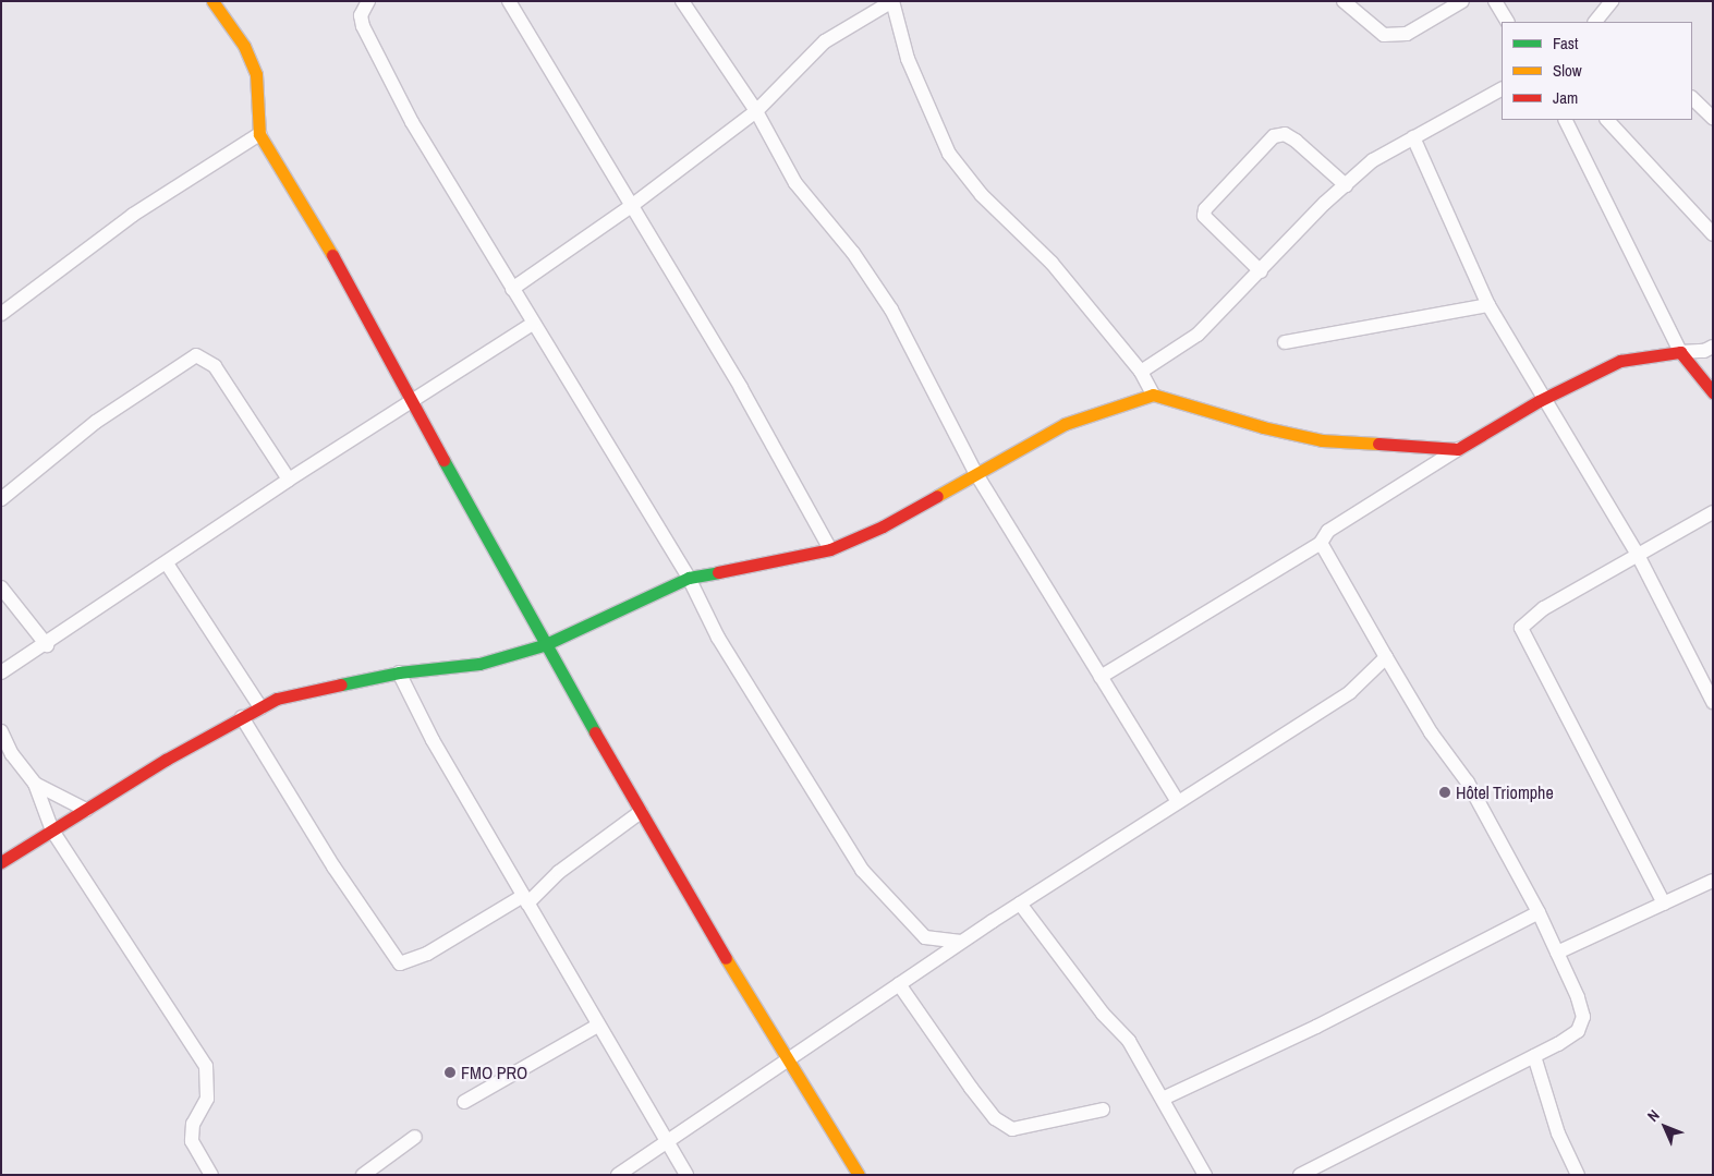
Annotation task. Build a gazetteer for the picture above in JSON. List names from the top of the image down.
{
  "places": ["Hôtel Triomphe", "FMO PRO"],
  "legend": ["Fast", "Slow", "Jam"],
  "north": "top left"
}
